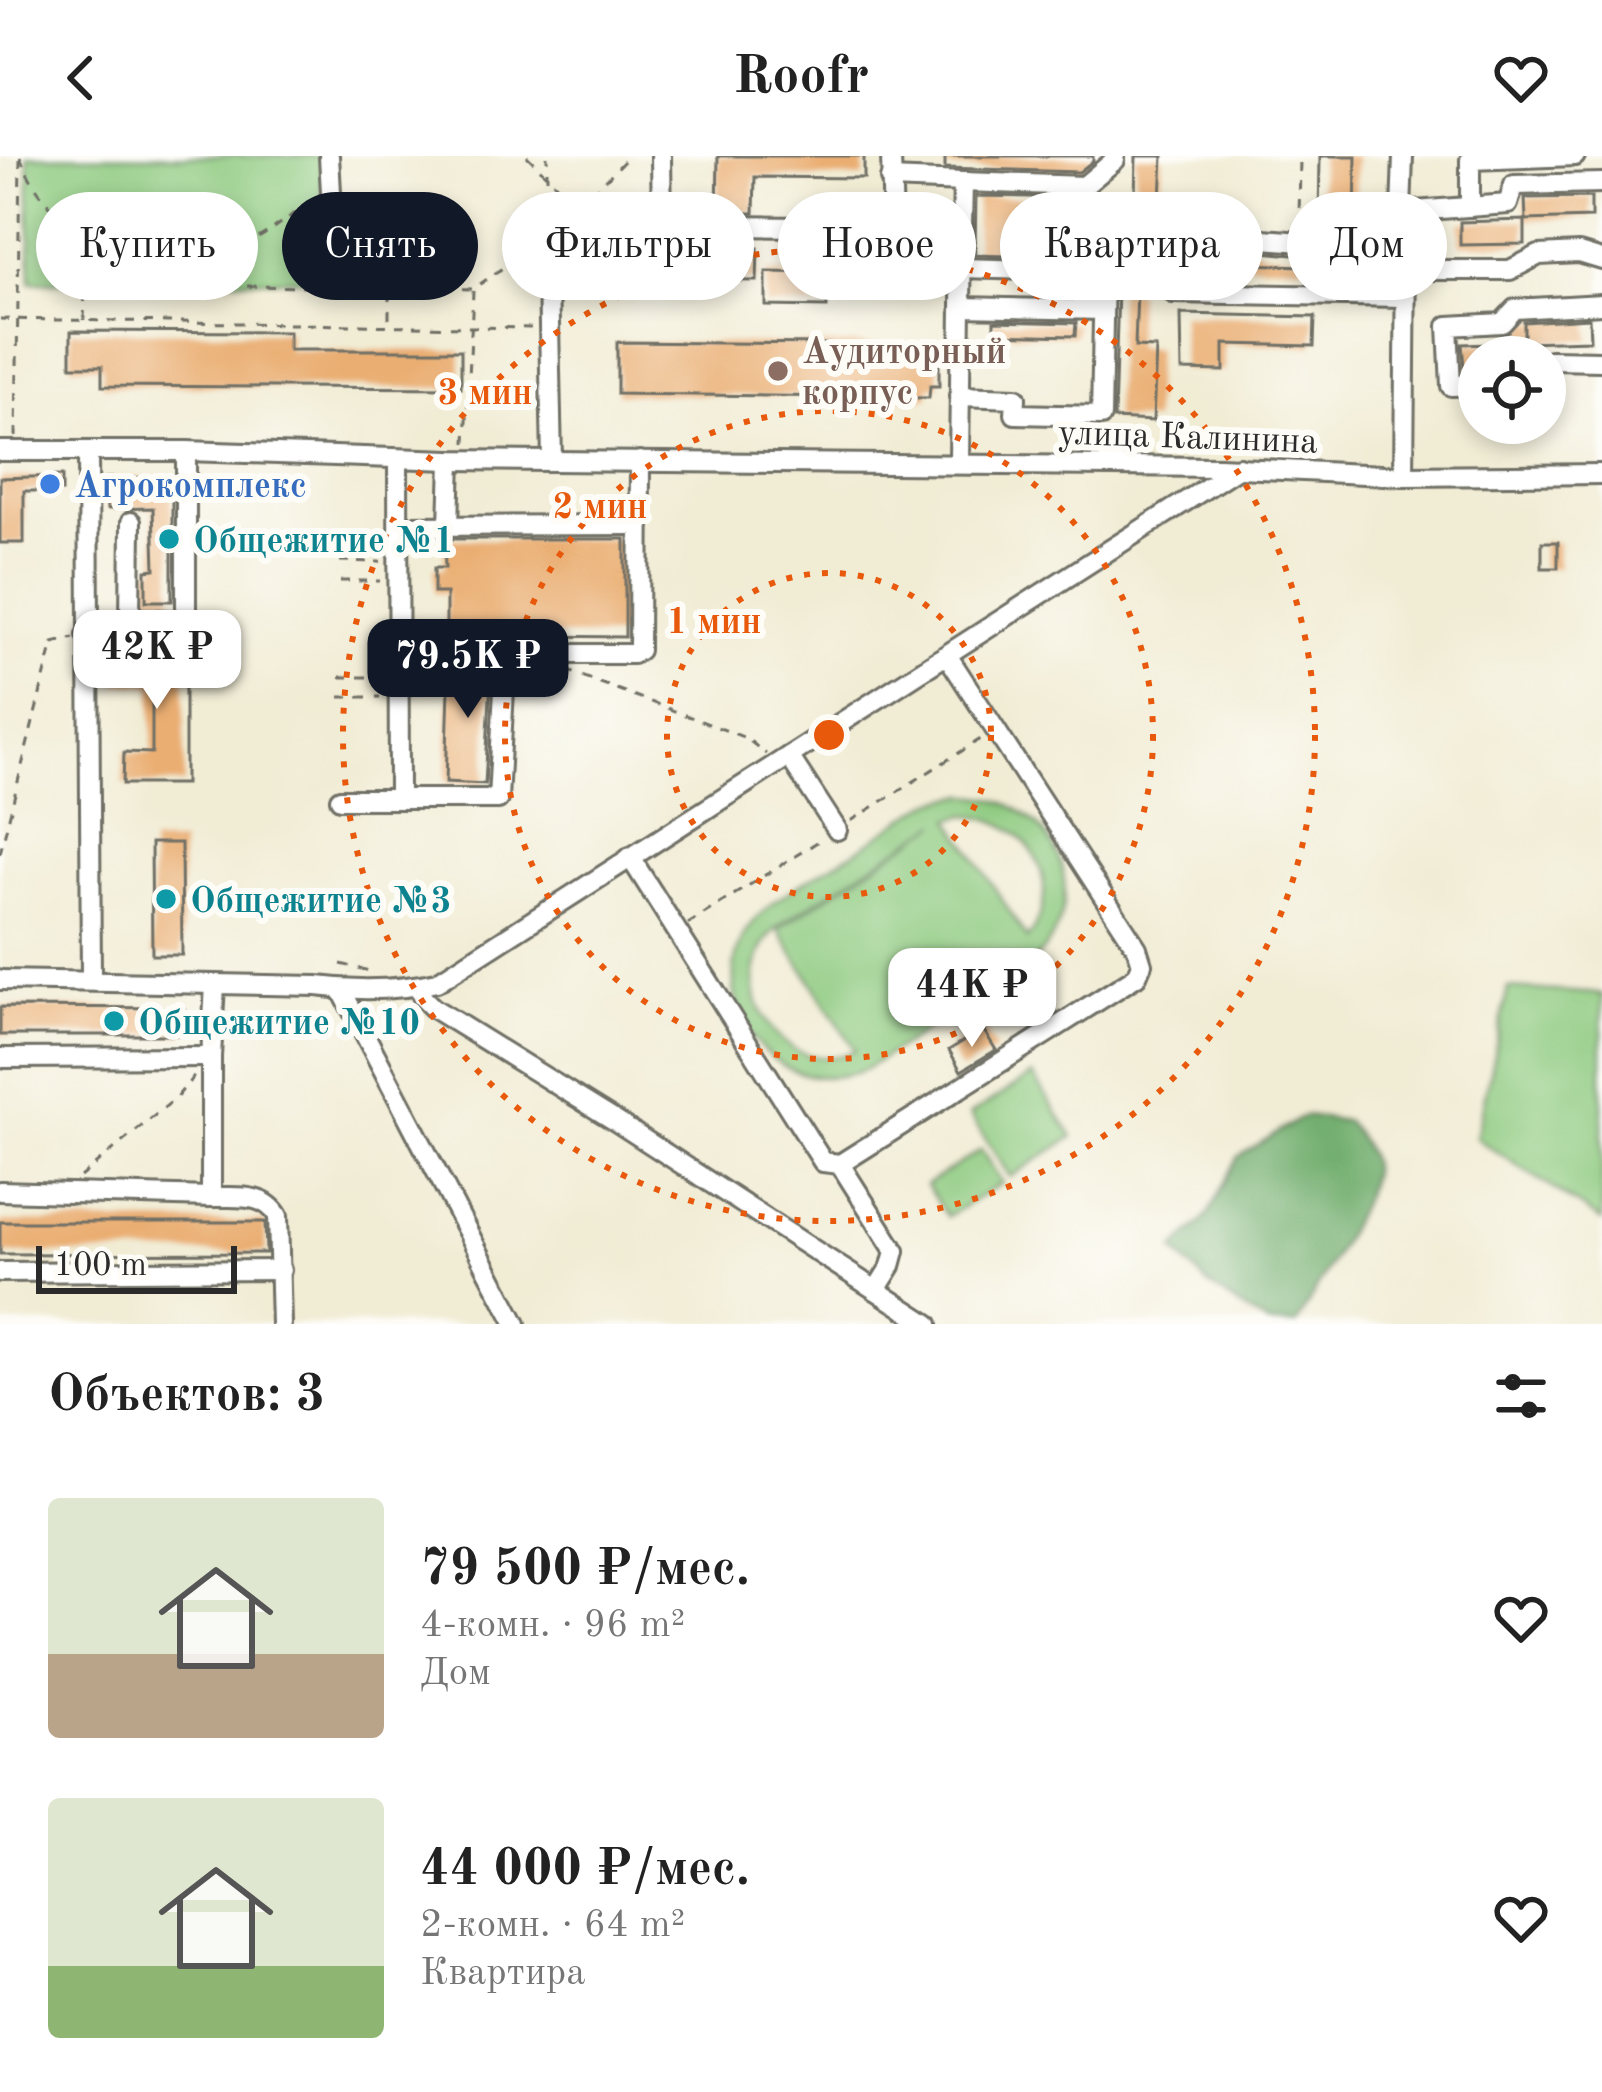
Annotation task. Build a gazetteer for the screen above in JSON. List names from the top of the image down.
{
  "streets": {
    "street": ["улица Калинина"]
  },
  "places": [
    "Аудиторный корпус",
    "Агрокомплекс",
    "Общежитие №1",
    "Общежитие №3",
    "Общежитие №10"
  ],
  "scale_bar": "100 m",
  "page": {
    "header": "Roofr",
    "chip": [
      "Купить",
      "Снять",
      "Фильтры",
      "Новое",
      "Квартира",
      "Дом"
    ],
    "price": ["42K ₽", "79.5K ₽", "44K ₽"],
    "scale": "100 m",
    "heading": "Объектов: 3",
    "list": [
      {
        "name": "79 500 ₽/мес.",
        "note": "4-комн. · 96 m² · Дом"
      },
      {
        "name": "44 000 ₽/мес.",
        "note": "2-комн. · 64 m² · Квартира"
      }
    ]
  },
  "rings": ["3 мин", "2 мин", "1 мин"]
}
